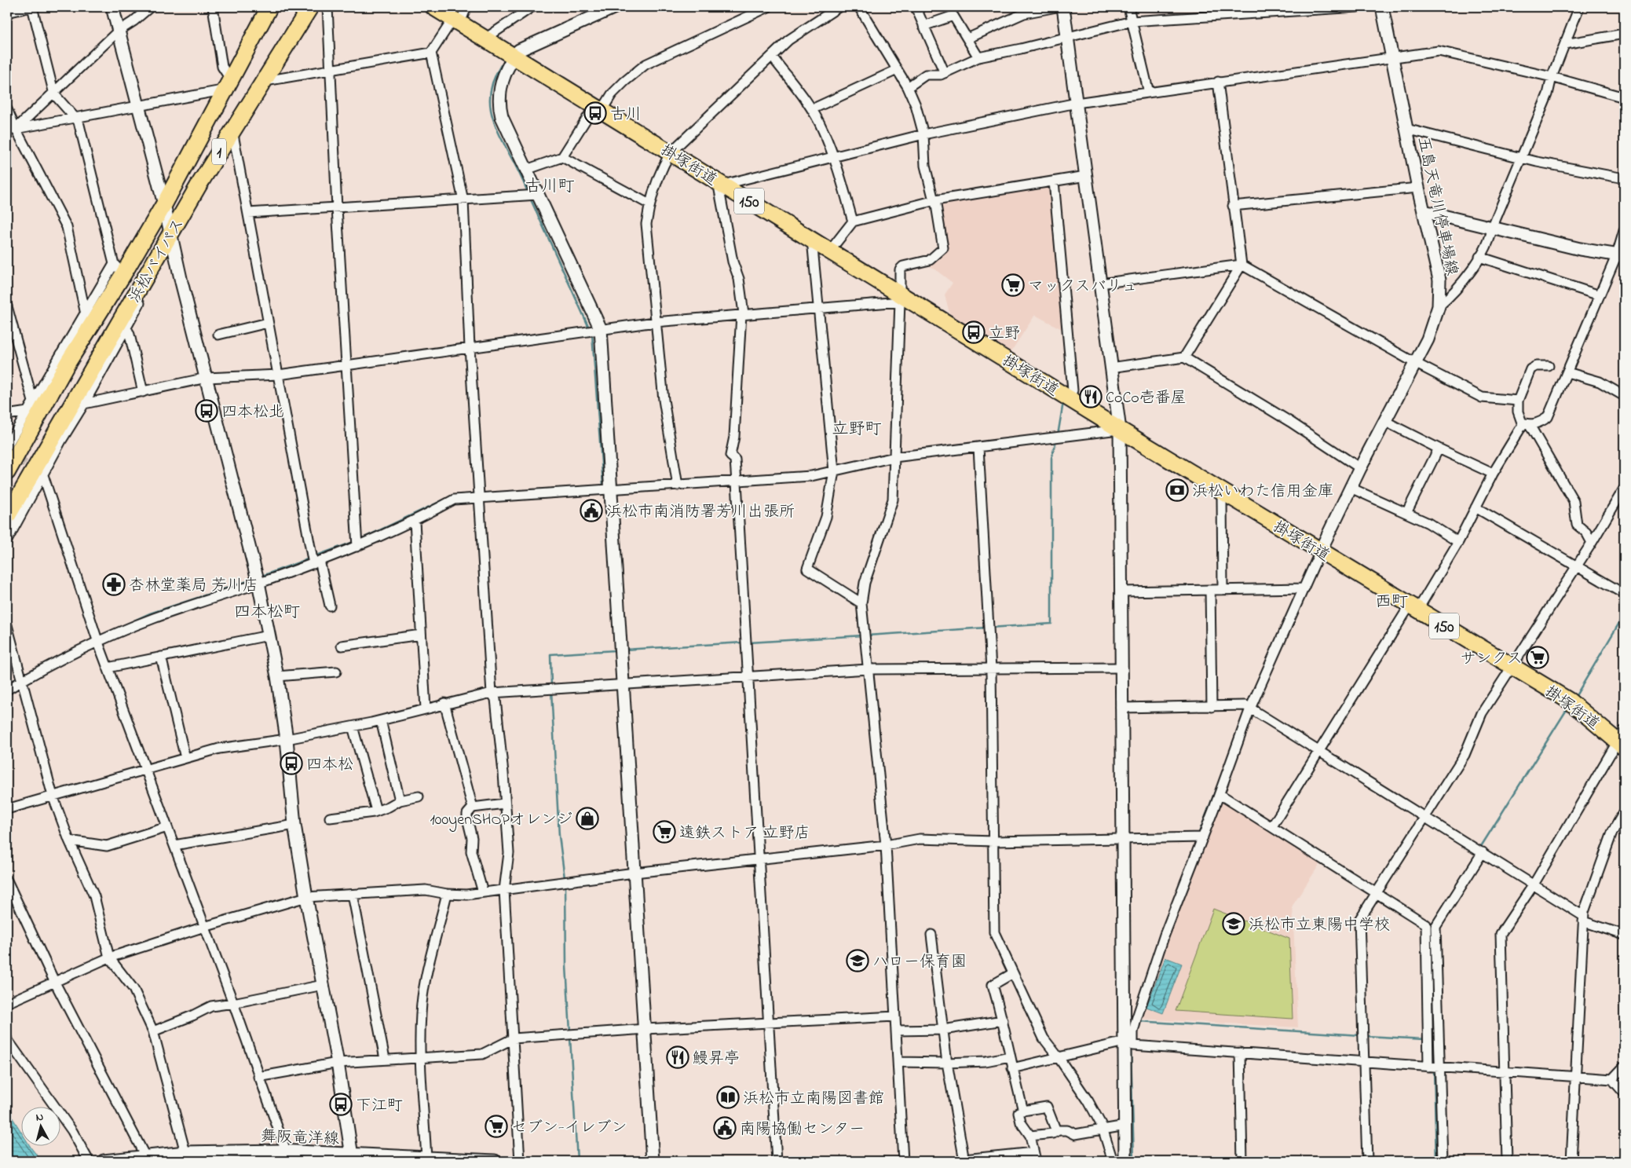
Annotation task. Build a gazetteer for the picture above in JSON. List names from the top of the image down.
{
  "streets": {
    "highway": [
      "1",
      "掛塚街道",
      "150",
      "浜松バイパス"
    ],
    "street": ["五島天竜川停車場線", "舞阪竜洋線"]
  },
  "crossings": [
    ["掛塚街道", "五島天竜川停車場線"]
  ],
  "districts": [
    "古川町",
    "立野町",
    "西町",
    "四本松町"
  ],
  "places": {
    "bus stop": [
      "古川",
      "立野",
      "四本松北",
      "四本松",
      "下江町"
    ],
    "supermarket": [
      "マックスバリュ",
      "サンクス",
      "遠鉄ストア 立野店",
      "セブン-イレブン"
    ],
    "restaurant": ["CoCo壱番屋", "鰻昇亭"],
    "bank": ["浜松いわた信用金庫"],
    "public building": ["浜松市南消防署芳川出張所", "南陽協働センター"],
    "pharmacy": ["杏林堂薬局 芳川店"],
    "shop": ["100yenSHOPオレンジ"],
    "school or university": ["浜松市立東陽中学校", "ハロー保育園"],
    "library": ["浜松市立南陽図書館"]
  },
  "north": "top"
}
